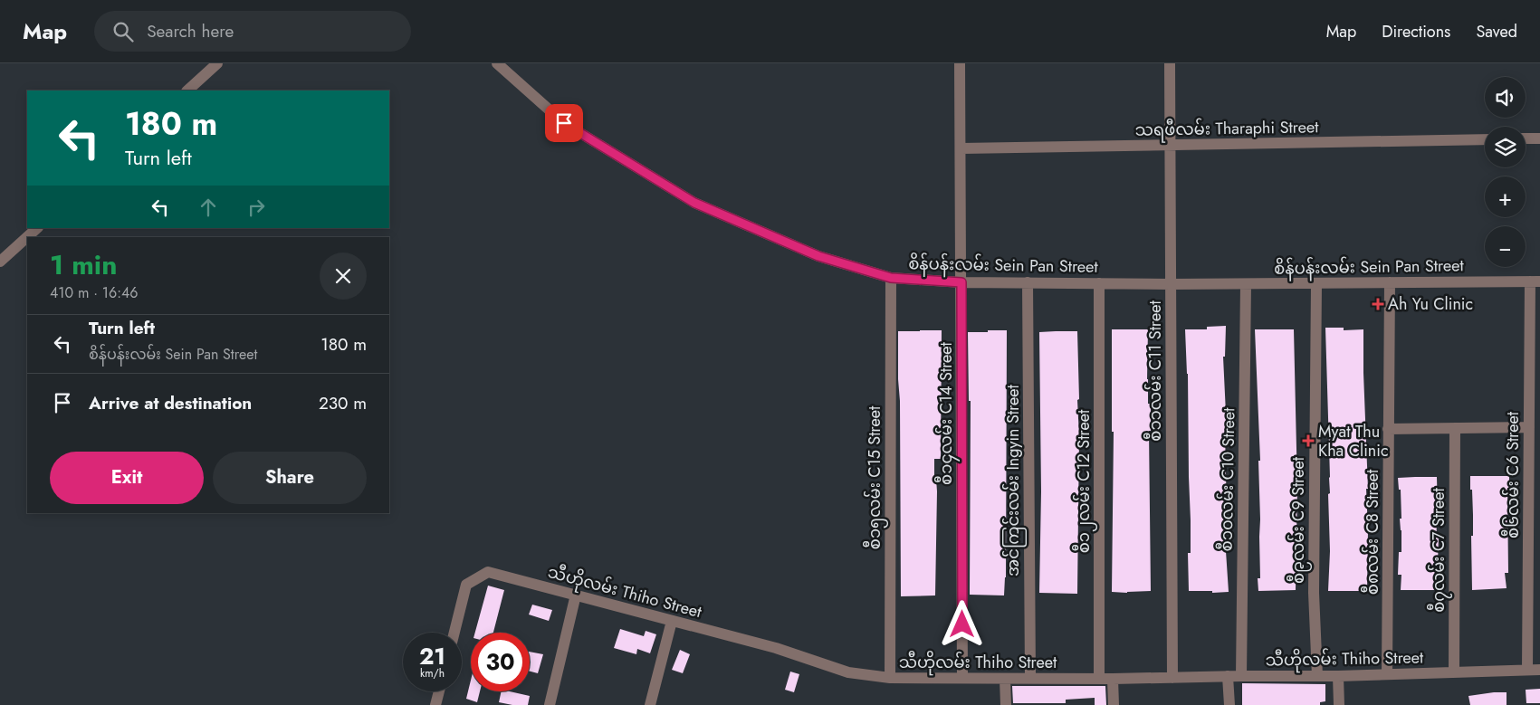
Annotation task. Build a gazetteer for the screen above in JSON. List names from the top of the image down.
{
  "streets": {
    "street": [
      "သရဖီလမ်း Tharaphi Street",
      "စိန်ပန်းလမ်း Sein Pan Street",
      "စီ၁၁လမ်း C11 Street",
      "စီ၁၄လမ်း C14 Street",
      "စီ၆လမ်း C6 Street",
      "စီ၁၅လမ်း C15 Street",
      "စီ၁၀လမ်း C10 Street",
      "အင်ကြင်းလမ်း Ingyin Street",
      "စီ၁၂လမ်း C12 Street",
      "စီ၉လမ်း C9 Street",
      "စီ၈လမ်း C8 Street",
      "စီ၇လမ်း C7 Street",
      "သီဟိုလမ်း Thiho Street"
    ]
  },
  "crossings": [
    ["သရဖီလမ်း Tharaphi Street", "စီ၁၁လမ်း C11 Street"],
    ["သရဖီလမ်း Tharaphi Street", "စီ၁၄လမ်း C14 Street"],
    ["စိန်ပန်းလမ်း Sein Pan Street", "စီ၁၁လမ်း C11 Street"],
    ["စိန်ပန်းလမ်း Sein Pan Street", "စီ၁၄လမ်း C14 Street"],
    ["စိန်ပန်းလမ်း Sein Pan Street", "စီ၆လမ်း C6 Street"],
    ["စိန်ပန်းလမ်း Sein Pan Street", "စီ၁၅လမ်း C15 Street"],
    ["စိန်ပန်းလမ်း Sein Pan Street", "စီ၁၀လမ်း C10 Street"],
    ["စိန်ပန်းလမ်း Sein Pan Street", "အင်ကြင်းလမ်း Ingyin Street"],
    ["စိန်ပန်းလမ်း Sein Pan Street", "စီ၁၂လမ်း C12 Street"],
    ["စိန်ပန်းလမ်း Sein Pan Street", "စီ၉လမ်း C9 Street"],
    ["စိန်ပန်းလမ်း Sein Pan Street", "စီ၈လမ်း C8 Street"],
    ["စီ၁၁လမ်း C11 Street", "သီဟိုလမ်း Thiho Street"],
    ["စီ၁၄လမ်း C14 Street", "သီဟိုလမ်း Thiho Street"],
    ["စီ၆လမ်း C6 Street", "သီဟိုလမ်း Thiho Street"],
    ["စီ၁၅လမ်း C15 Street", "သီဟိုလမ်း Thiho Street"],
    ["စီ၁၀လမ်း C10 Street", "သီဟိုလမ်း Thiho Street"],
    ["အင်ကြင်းလမ်း Ingyin Street", "သီဟိုလမ်း Thiho Street"],
    ["စီ၁၂လမ်း C12 Street", "သီဟိုလမ်း Thiho Street"],
    ["စီ၉လမ်း C9 Street", "သီဟိုလမ်း Thiho Street"],
    ["စီ၈လမ်း C8 Street", "သီဟိုလမ်း Thiho Street"],
    ["စီ၇လမ်း C7 Street", "သီဟိုလမ်း Thiho Street"]
  ],
  "places": {
    "health": ["Ah Yu Clinic", "Myat Thu Kha Clinic"]
  },
  "page": {
    "header": "Map",
    "search": "Search here",
    "nav": ["Map", "Directions", "Saved"],
    "map_buttons": ["+", "−"],
    "turn": ["180 m", "Turn left"],
    "heading": ["1 min", "410 m · 16:46"],
    "list": [
      {
        "name": "Turn left",
        "note": "စိန်ပန်းလမ်း Sein Pan Street",
        "value": "180 m"
      },
      {
        "name": "Arrive at destination",
        "value": "230 m"
      }
    ],
    "buttons": ["Exit", "Share"],
    "speed": "21 km/h",
    "limit": "30"
  }
}
